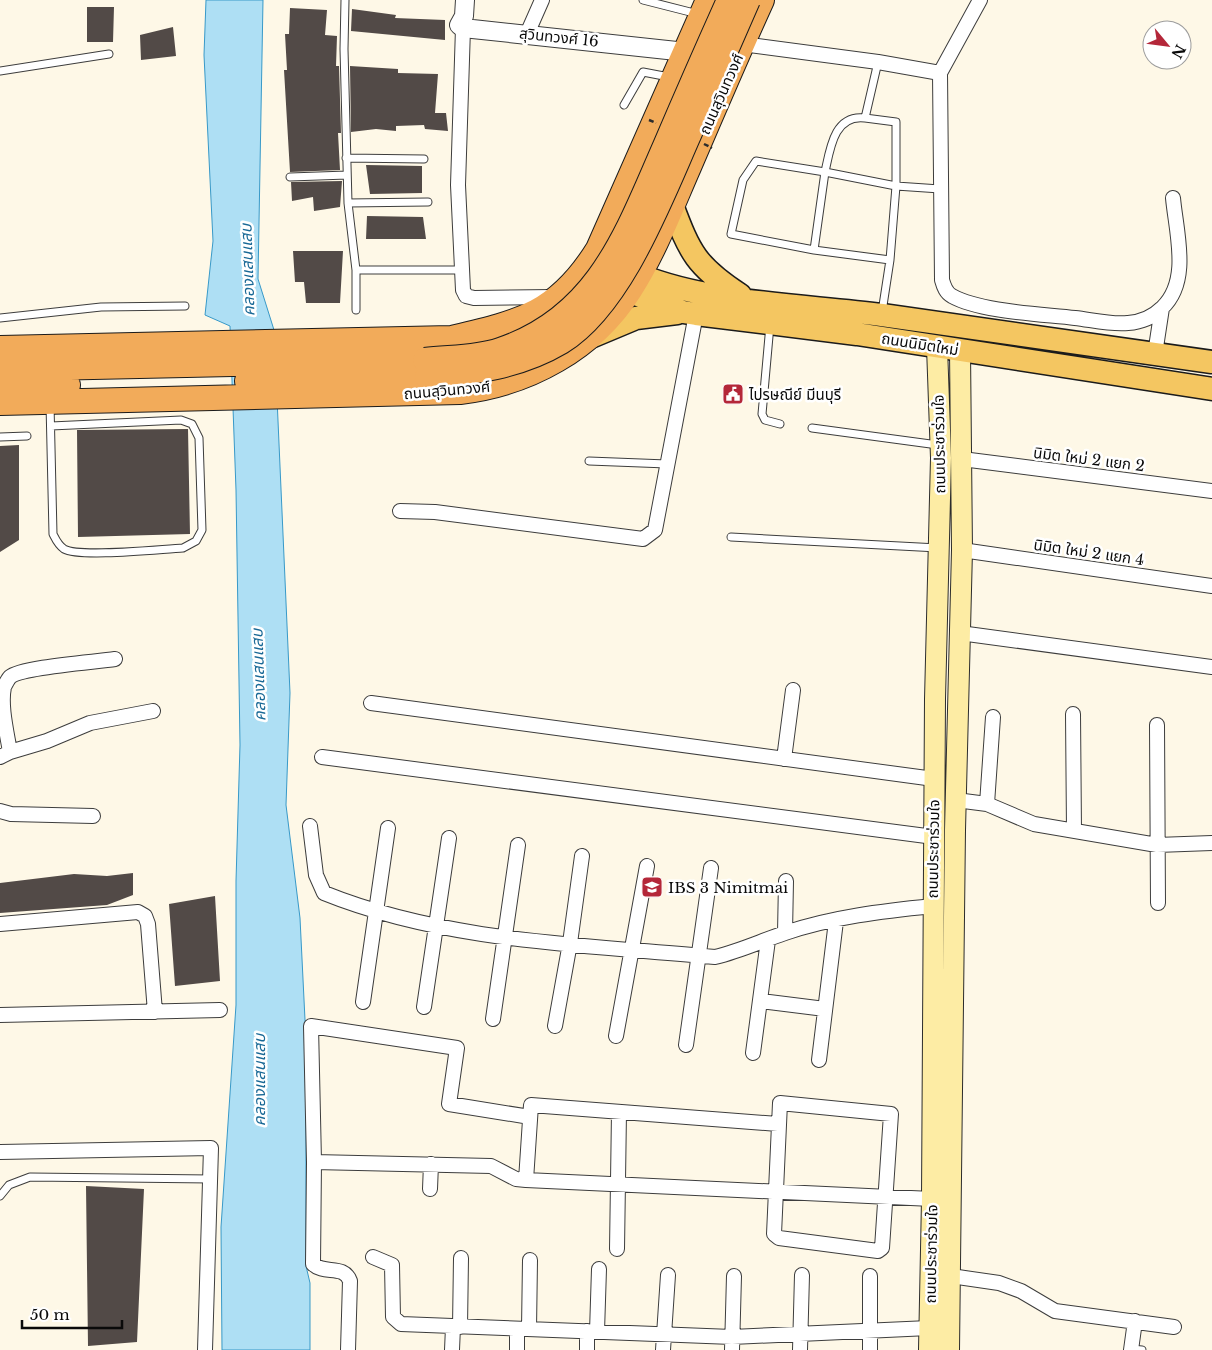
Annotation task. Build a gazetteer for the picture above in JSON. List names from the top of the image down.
{
  "streets": {
    "highway": ["ถนนสุวินทวงศ์"],
    "main road": ["ถนนนิมิตใหม่", "ถนนประชาร่วมใจ"],
    "street": ["สุวินทวงศ์ 16", "นิมิต ใหม่ 2 แยก 2", "นิมิต ใหม่ 2 แยก 4"]
  },
  "crossings": [
    ["ถนนสุวินทวงศ์", "ถนนนิมิตใหม่"],
    ["ถนนนิมิตใหม่", "ถนนประชาร่วมใจ"],
    ["ถนนประชาร่วมใจ", "นิมิต ใหม่ 2 แยก 2"],
    ["ถนนประชาร่วมใจ", "นิมิต ใหม่ 2 แยก 4"]
  ],
  "water": ["คลองแสนแสบ"],
  "places": {
    "public building": ["ไปรษณีย์ มีนบุรี"],
    "school or university": ["IBS 3 Nimitmai"]
  },
  "scale_bar": "50 m",
  "north": "bottom right"
}
